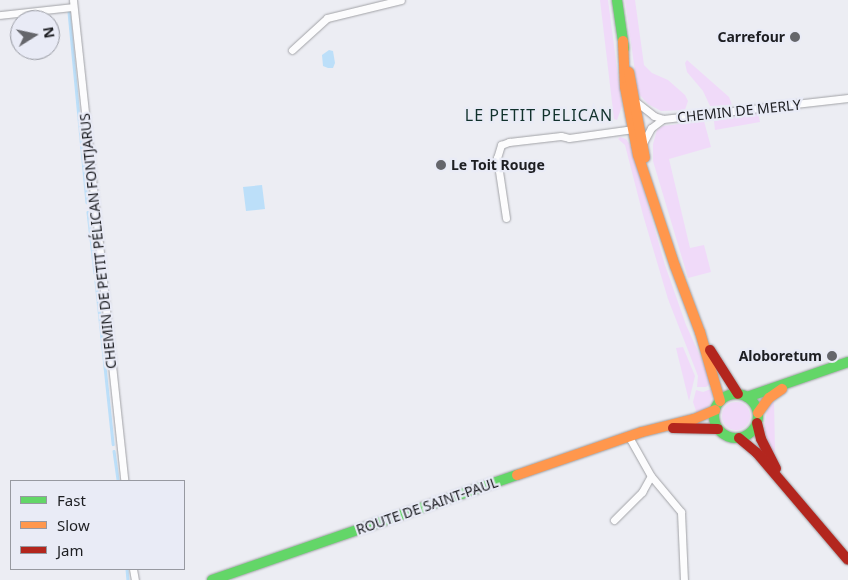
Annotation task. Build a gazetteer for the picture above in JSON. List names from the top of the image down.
{
  "streets": {
    "main road": ["ROUTE DE SAINT-PAUL"],
    "street": ["CHEMIN DE MERLY", "CHEMIN DE PETIT PÉLICAN FONTJARUS"]
  },
  "districts": ["LE PETIT PELICAN"],
  "places": ["Carrefour", "Le Toit Rouge", "Aloboretum"],
  "legend": ["Fast", "Slow", "Jam"],
  "north": "right"
}
